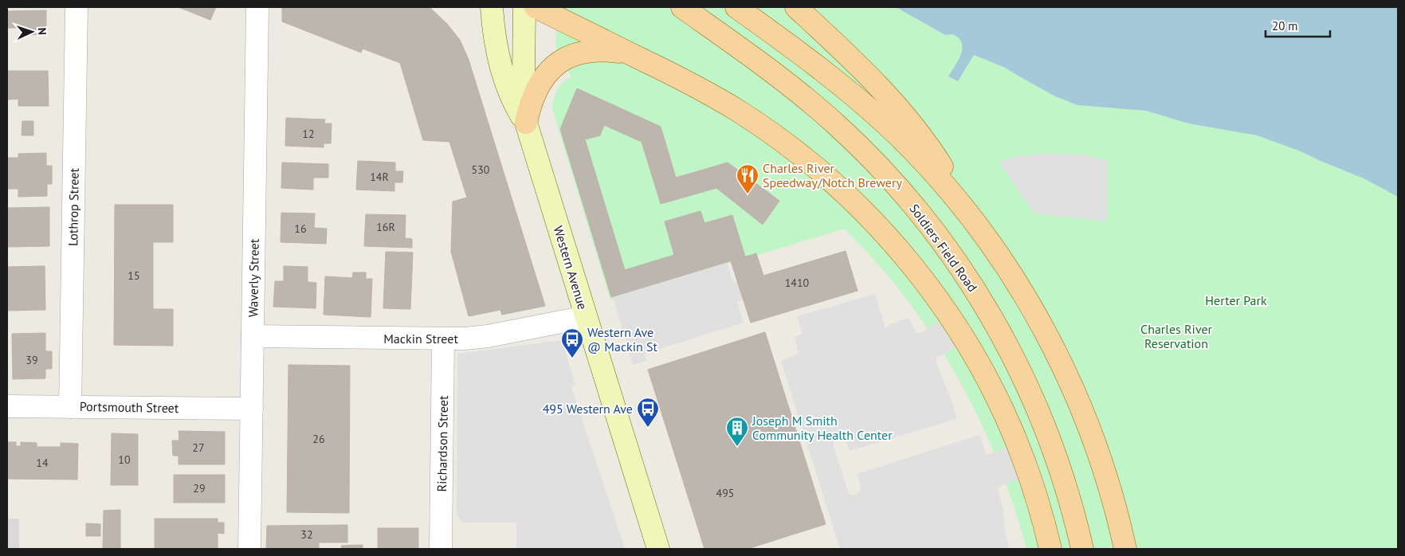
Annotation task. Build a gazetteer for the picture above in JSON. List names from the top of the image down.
{
  "streets": {
    "main road": ["Soldiers Field Road", "Western Avenue"],
    "street": [
      "Lothrop Street",
      "Waverly Street",
      "Mackin Street",
      "Portsmouth Street",
      "Richardson Street"
    ]
  },
  "crossings": [
    ["Lothrop Street", "Portsmouth Street"],
    ["Western Avenue", "Mackin Street"],
    ["Waverly Street", "Mackin Street"],
    ["Waverly Street", "Portsmouth Street"],
    ["Mackin Street", "Richardson Street"]
  ],
  "parks": ["Herter Park", "Charles River Reservation"],
  "places": {
    "restaurant": ["Charles River Speedway/Notch Brewery"],
    "bus stop": ["Western Ave @ Mackin St", "495 Western Ave"],
    "building": ["Joseph M Smith Community Health Center"]
  },
  "house_numbers": [
    "12",
    "530",
    "14R",
    "16R",
    "16",
    "15",
    "1410",
    "39",
    "26",
    "27",
    "10",
    "14",
    "29",
    "495",
    "32"
  ],
  "scale_bar": "20 m",
  "north": "right"
}
